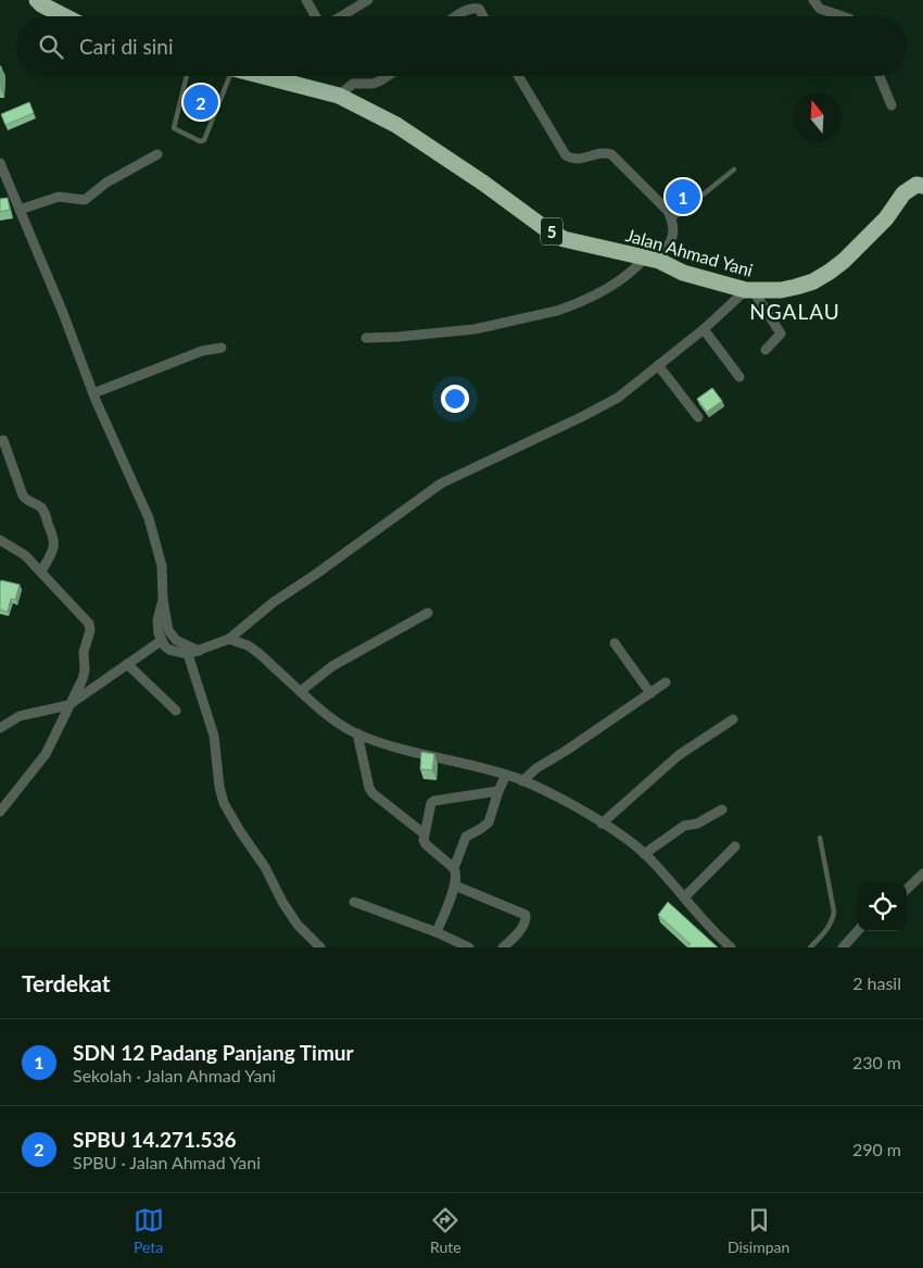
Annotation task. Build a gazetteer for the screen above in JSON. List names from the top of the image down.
{
  "streets": {
    "highway": ["5", "Jalan Ahmad Yani"]
  },
  "districts": ["NGALAU"],
  "north": "top",
  "page": {
    "search": "Cari di sini",
    "pins": ["2", "1"],
    "heading": ["Terdekat", "2 hasil"],
    "list": [
      {
        "mark": "1",
        "name": "SDN 12 Padang Panjang Timur",
        "note": "Sekolah · Jalan Ahmad Yani",
        "value": "230 m"
      },
      {
        "mark": "2",
        "name": "SPBU 14.271.536",
        "note": "SPBU · Jalan Ahmad Yani",
        "value": "290 m"
      }
    ],
    "nav": ["Peta", "Rute", "Disimpan"]
  }
}
